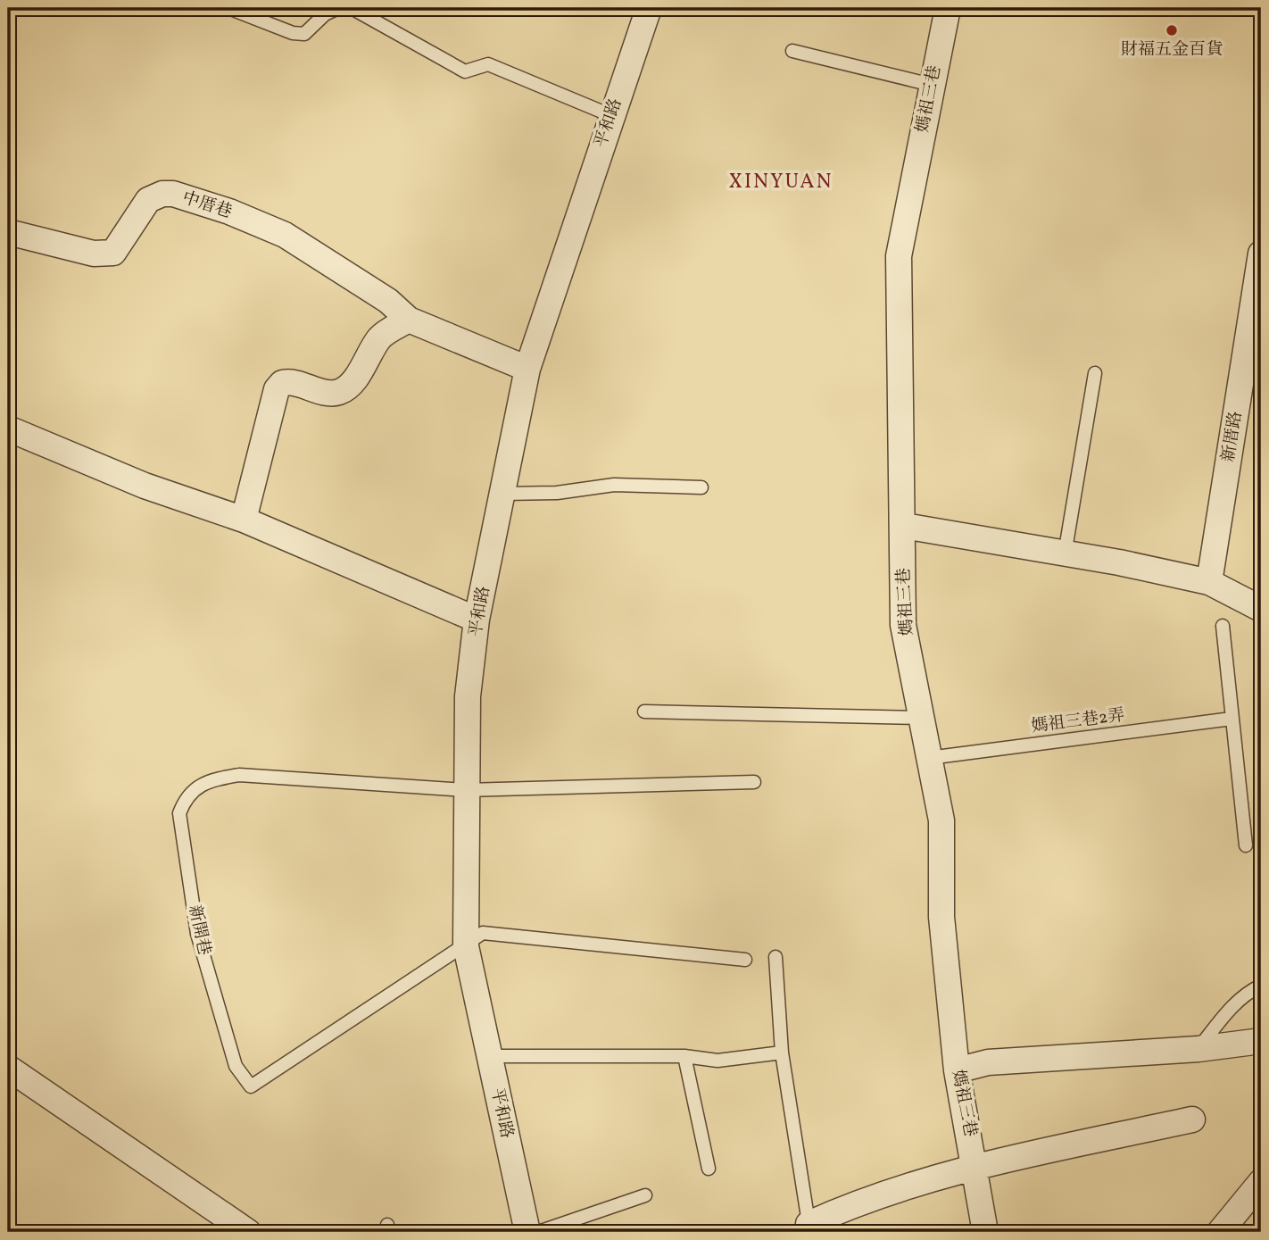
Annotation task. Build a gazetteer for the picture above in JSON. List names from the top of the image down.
{
  "streets": {
    "street": [
      "媽祖三巷",
      "平和路",
      "中厝巷",
      "新厝路"
    ],
    "lane": ["媽祖三巷2弄", "新開巷"]
  },
  "crossings": [
    ["媽祖三巷", "媽祖三巷2弄"],
    ["平和路", "中厝巷"],
    ["平和路", "新開巷"]
  ],
  "districts": ["XINYUAN"],
  "places": ["財福五金百貨"]
}
